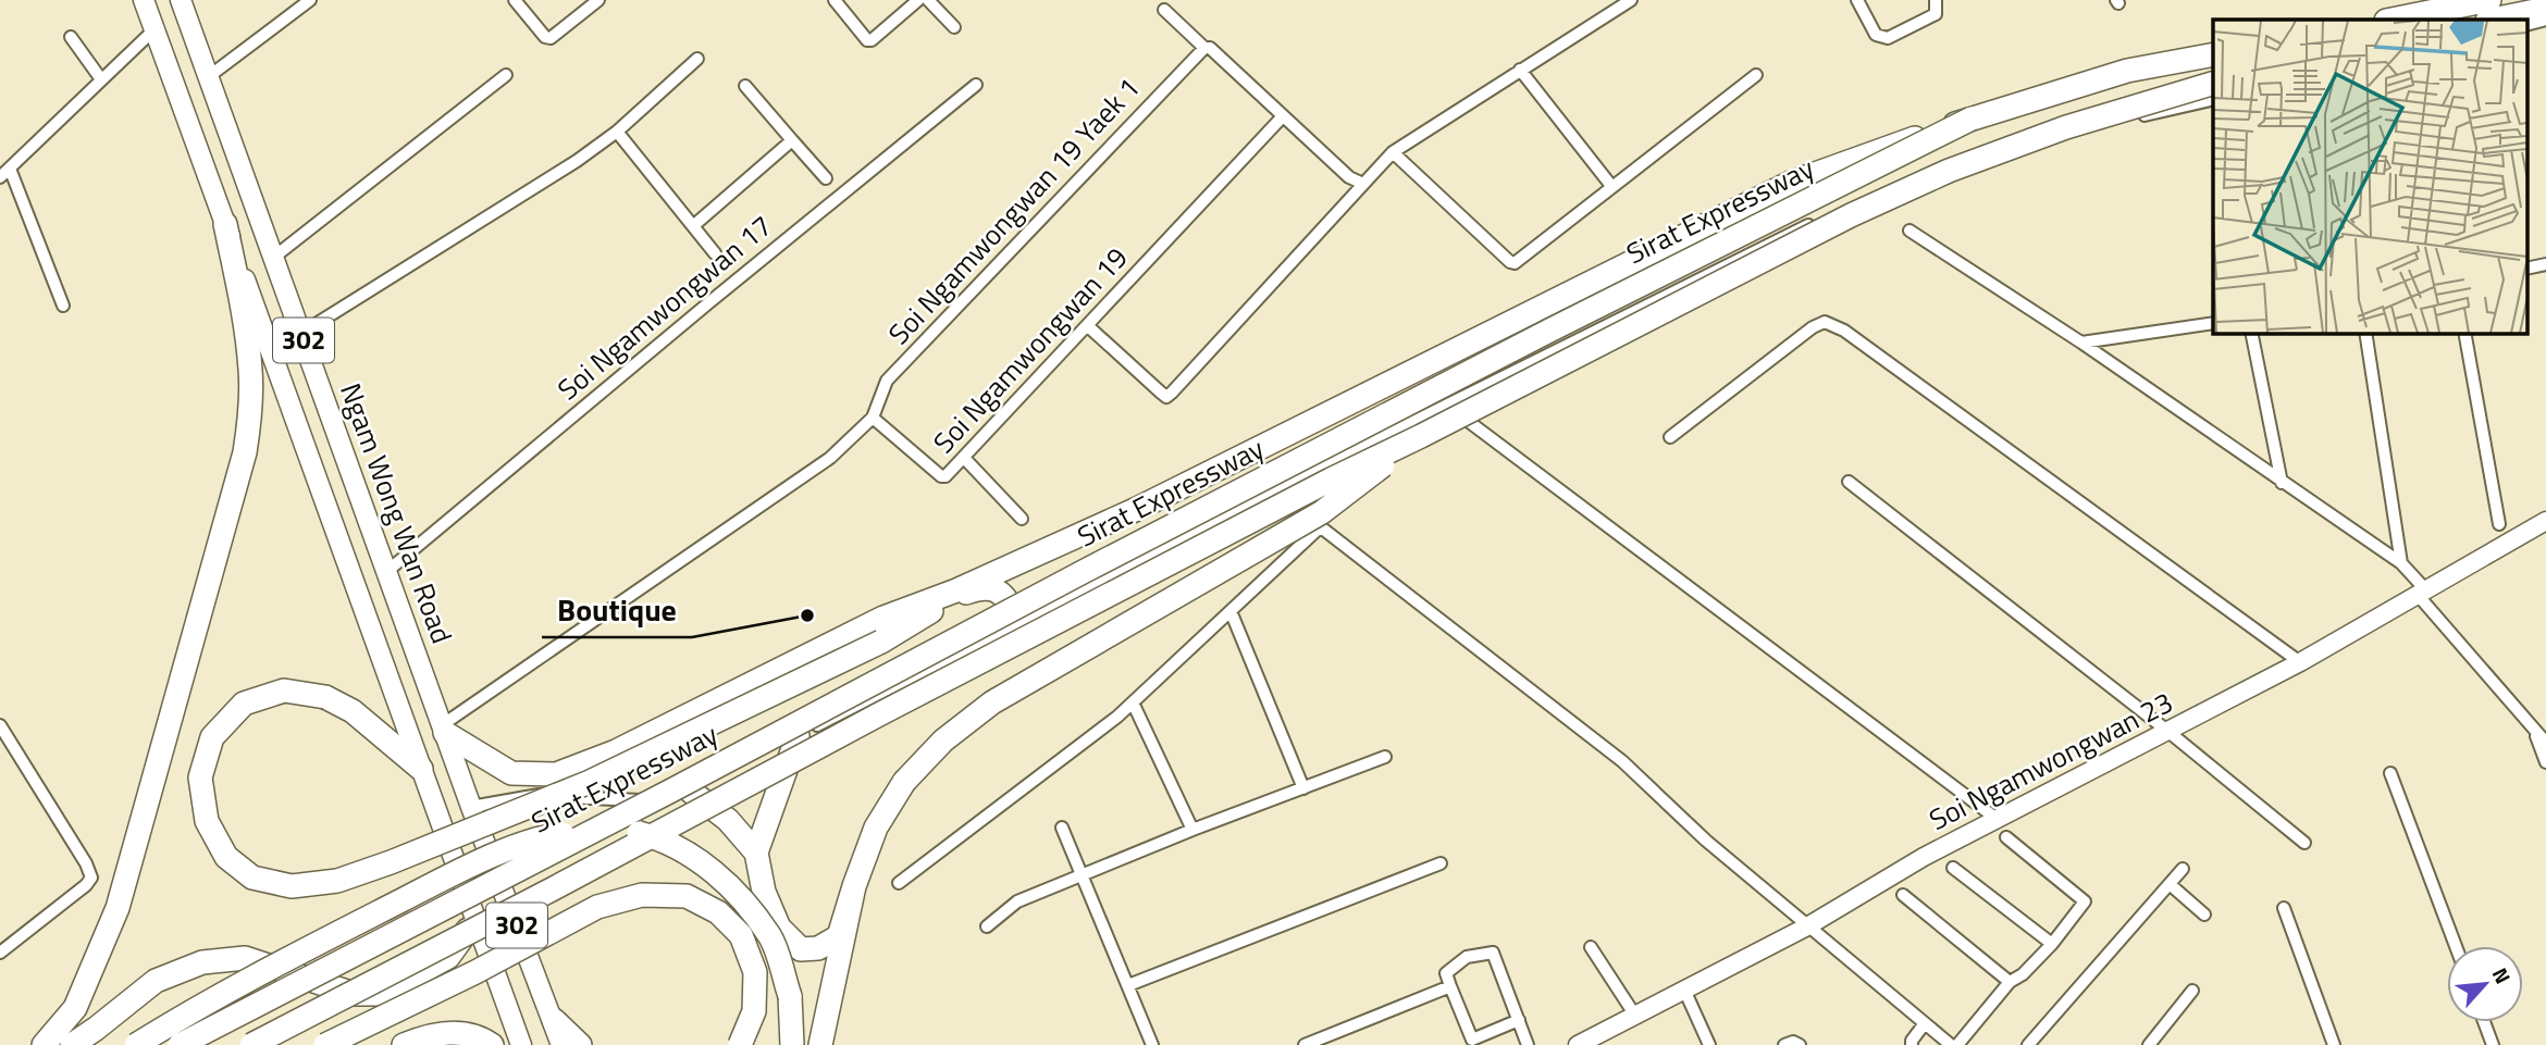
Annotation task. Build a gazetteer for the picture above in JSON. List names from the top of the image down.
{
  "streets": {
    "highway": ["Sirat Expressway"],
    "main road": ["302", "Ngam Wong Wan Road"],
    "street": [
      "Soi Ngamwongwan 19 Yaek 1",
      "Soi Ngamwongwan 17",
      "Soi Ngamwongwan 19",
      "Soi Ngamwongwan 23"
    ]
  },
  "crossings": [
    ["Soi Ngamwongwan 19 Yaek 1", "Soi Ngamwongwan 19"],
    ["Soi Ngamwongwan 17", "Ngam Wong Wan Road"]
  ],
  "places": ["Boutique"],
  "north": "top right"
}
